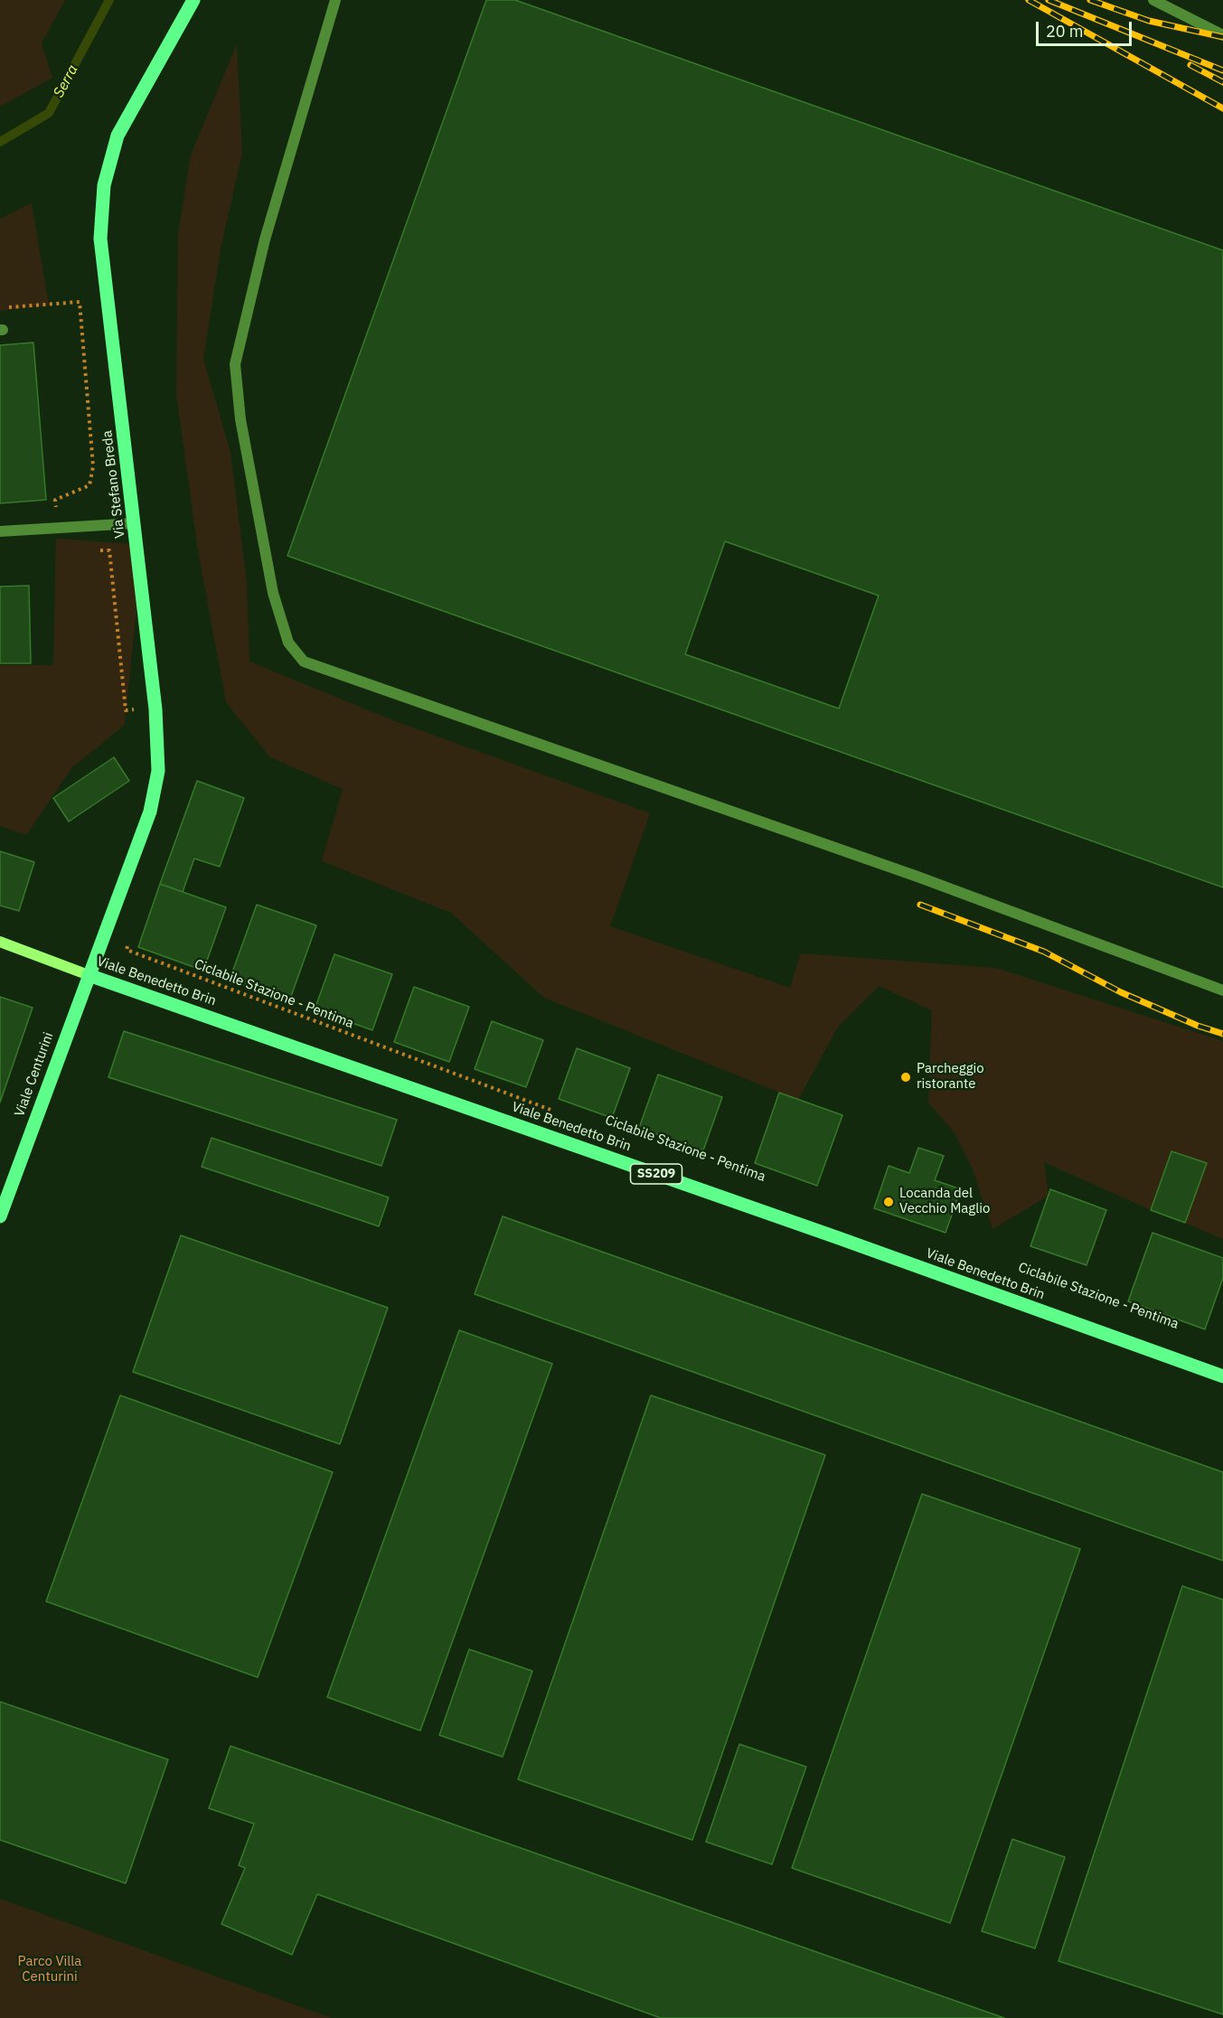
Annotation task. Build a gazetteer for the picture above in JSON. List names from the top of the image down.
{
  "streets": {
    "main road": [
      "Via Stefano Breda",
      "Viale Benedetto Brin",
      "Viale Centurini",
      "SS209"
    ],
    "path": ["Ciclabile Stazione - Pentima"]
  },
  "crossings": [
    ["Via Stefano Breda", "Viale Benedetto Brin"],
    ["Via Stefano Breda", "Viale Centurini"],
    ["Viale Benedetto Brin", "Viale Centurini"]
  ],
  "water": ["Serra"],
  "parks": ["Parco Villa Centurini"],
  "places": ["Parcheggio ristorante", "Locanda del Vecchio Maglio"],
  "scale_bar": "20 m"
}
